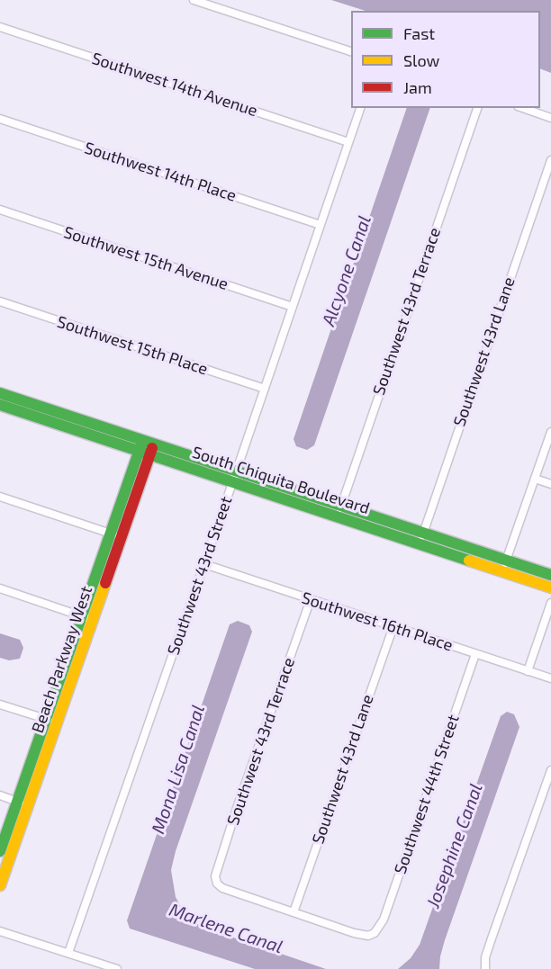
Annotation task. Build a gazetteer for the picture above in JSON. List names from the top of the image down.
{
  "streets": {
    "main road": ["South Chiquita Boulevard", "Beach Parkway West"],
    "street": [
      "Southwest 14th Avenue",
      "Southwest 14th Place",
      "Southwest 15th Avenue",
      "Southwest 43rd Terrace",
      "Southwest 15th Place",
      "Southwest 43rd Lane",
      "Southwest 43rd Street",
      "Southwest 16th Place",
      "Southwest 44th Street"
    ]
  },
  "crossings": [
    ["Southwest 14th Avenue", "Southwest 43rd Street"],
    ["Southwest 14th Place", "Southwest 43rd Street"],
    ["Southwest 15th Avenue", "Southwest 43rd Street"],
    ["Southwest 43rd Terrace", "Southwest 43rd Lane"],
    ["Southwest 43rd Terrace", "South Chiquita Boulevard"],
    ["Southwest 43rd Terrace", "Southwest 16th Place"],
    ["Southwest 43rd Terrace", "Southwest 44th Street"],
    ["Southwest 15th Place", "Southwest 43rd Street"],
    ["Southwest 43rd Lane", "South Chiquita Boulevard"],
    ["Southwest 43rd Lane", "Southwest 16th Place"],
    ["Southwest 43rd Lane", "Southwest 44th Street"],
    ["South Chiquita Boulevard", "Southwest 43rd Street"],
    ["South Chiquita Boulevard", "Beach Parkway West"],
    ["Southwest 43rd Street", "Southwest 16th Place"],
    ["Southwest 16th Place", "Southwest 44th Street"]
  ],
  "water": [
    "Alcyone Canal",
    "Mona Lisa Canal",
    "Josephine Canal",
    "Marlene Canal"
  ],
  "legend": ["Fast", "Slow", "Jam"]
}
